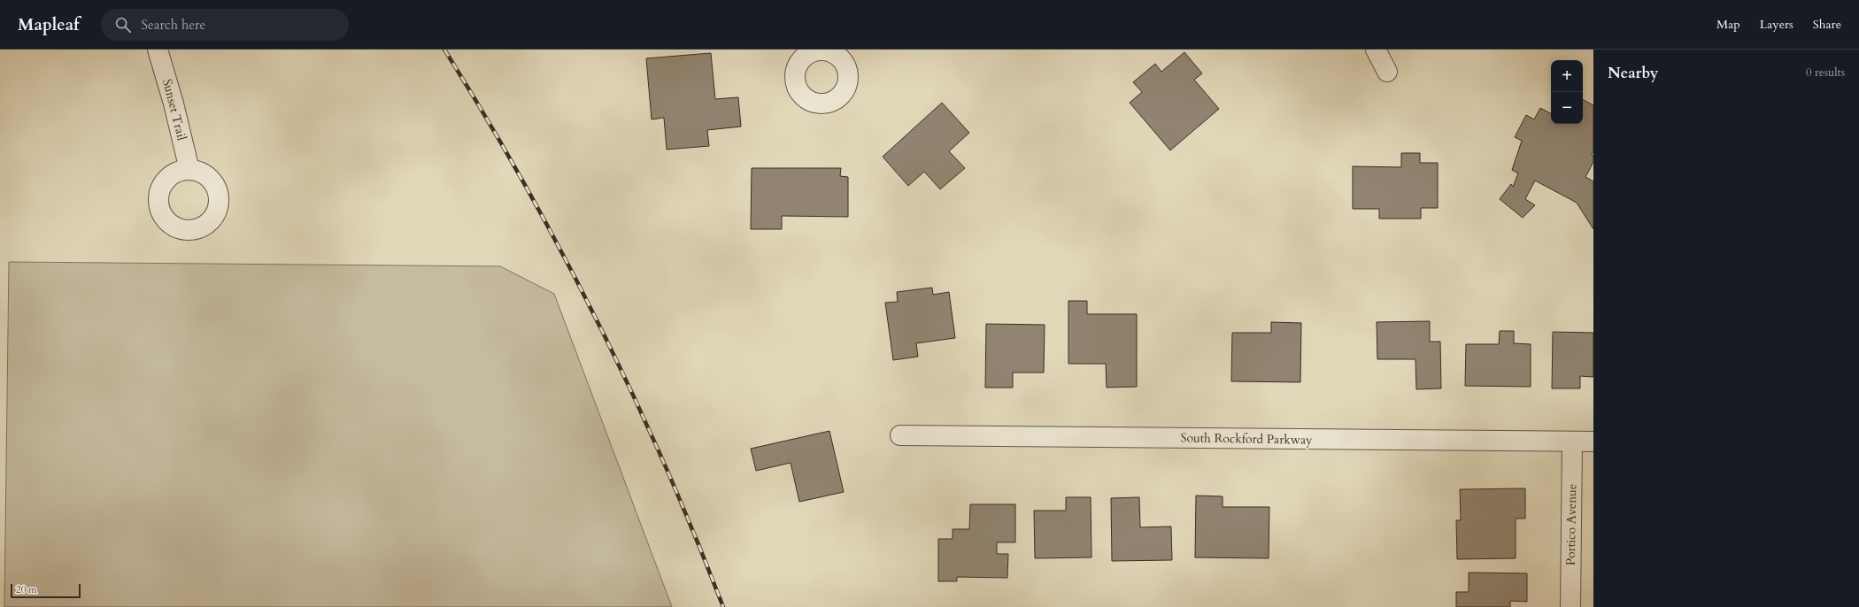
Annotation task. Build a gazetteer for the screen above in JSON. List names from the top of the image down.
{
  "streets": {
    "street": ["Sunset Trail", "South Rockford Parkway", "Portico Avenue"]
  },
  "crossings": [
    ["South Rockford Parkway", "Portico Avenue"]
  ],
  "scale_bar": "20 m",
  "page": {
    "header": "Mapleaf",
    "search": "Search here",
    "nav": ["Map", "Layers", "Share"],
    "heading": ["Nearby", "0 results"],
    "map_buttons": ["+", "−"],
    "scale": "20 m"
  }
}
